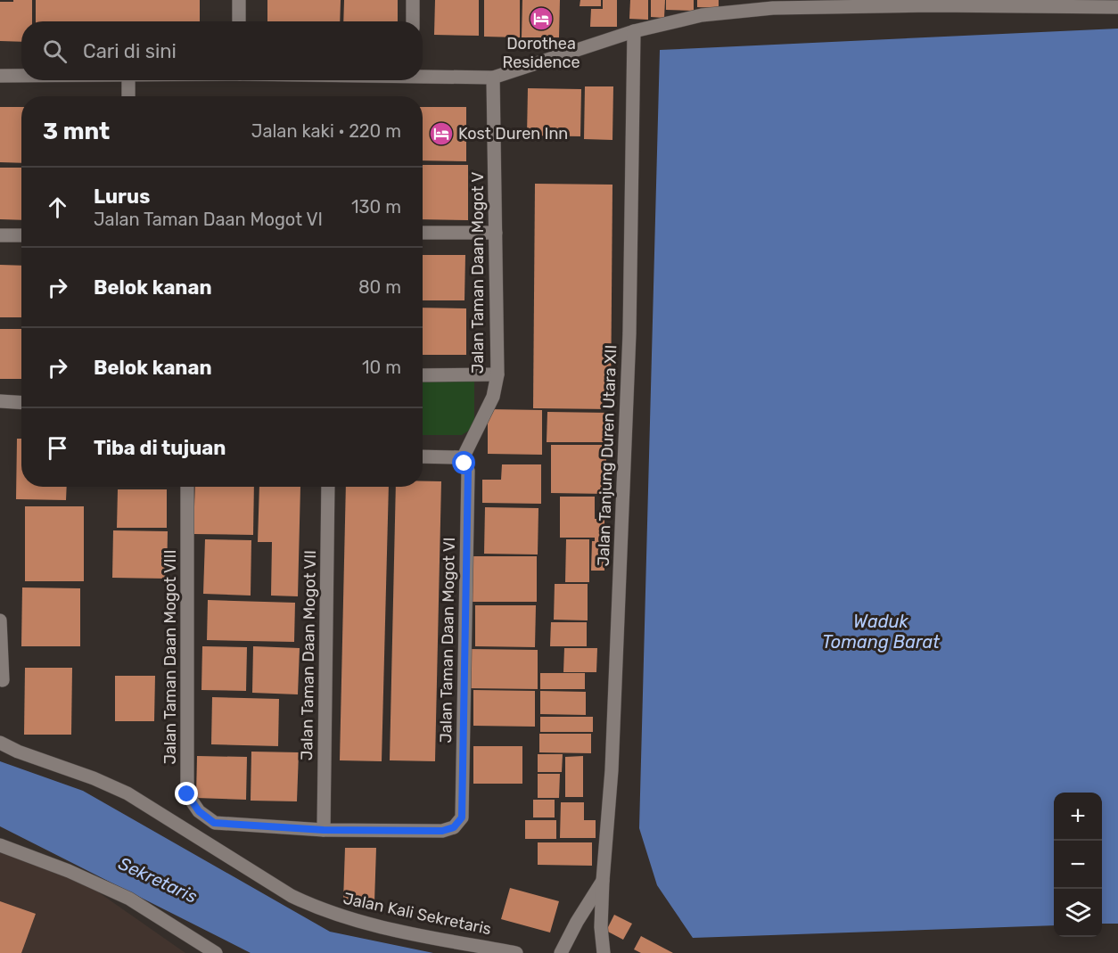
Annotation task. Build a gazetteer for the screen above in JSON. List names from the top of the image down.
{
  "streets": {
    "street": [
      "Jalan Taman Daan Mogot V",
      "Jalan Tanjung Duren Utara XII",
      "Jalan Taman Daan Mogot VI",
      "Jalan Taman Daan Mogot VII",
      "Jalan Taman Daan Mogot VIII",
      "Jalan Kali Sekretaris"
    ]
  },
  "crossings": [
    ["Jalan Taman Daan Mogot V", "Jalan Taman Daan Mogot VI"],
    ["Jalan Taman Daan Mogot VI", "Jalan Taman Daan Mogot VII"],
    ["Jalan Taman Daan Mogot VI", "Jalan Taman Daan Mogot VIII"],
    ["Jalan Taman Daan Mogot VII", "Jalan Taman Daan Mogot VIII"]
  ],
  "water": ["Waduk Tomang Barat", "Sekretaris"],
  "places": {
    "hotel": ["Dorothea Residence", "Kost Duren Inn"]
  },
  "page": {
    "search": "Cari di sini",
    "heading": ["3 mnt", "Jalan kaki · 220 m"],
    "list": [
      ["Lurus", "Jalan Taman Daan Mogot VI", "130 m"],
      ["Belok kanan", "80 m"],
      ["Belok kanan", "10 m"],
      "Tiba di tujuan"
    ],
    "map_buttons": ["+", "−"]
  }
}
